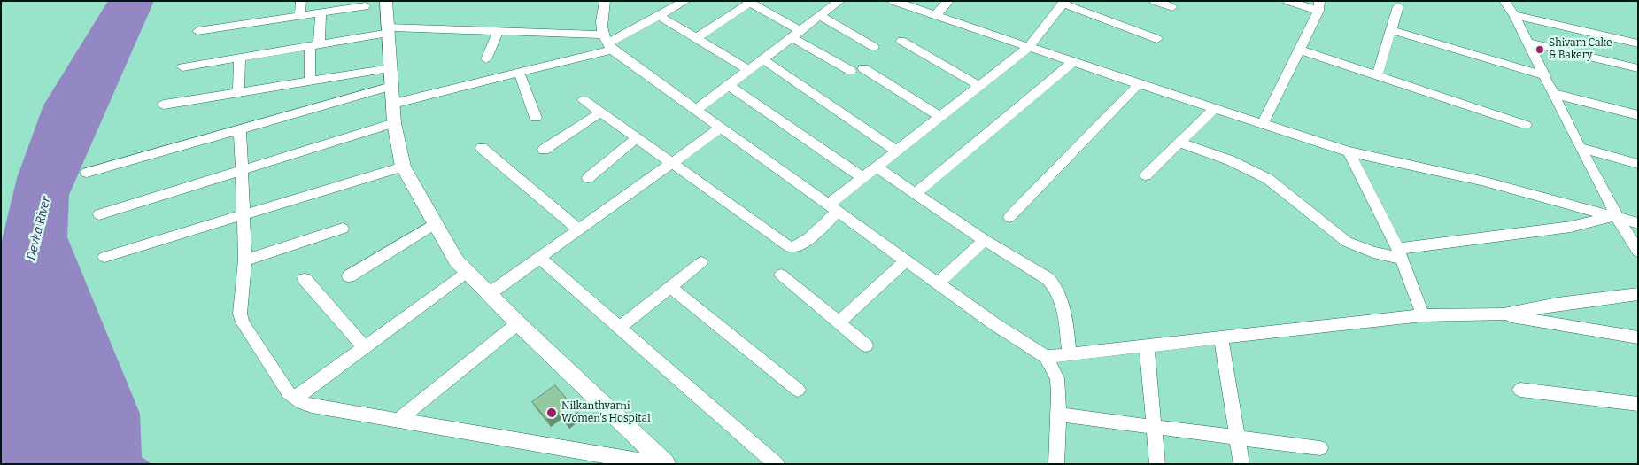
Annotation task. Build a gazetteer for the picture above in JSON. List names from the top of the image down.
{
  "water": ["Devka River"],
  "places": ["Shivam Cake & Bakery", "Nilkanthvarni Women's Hospital"]
}
